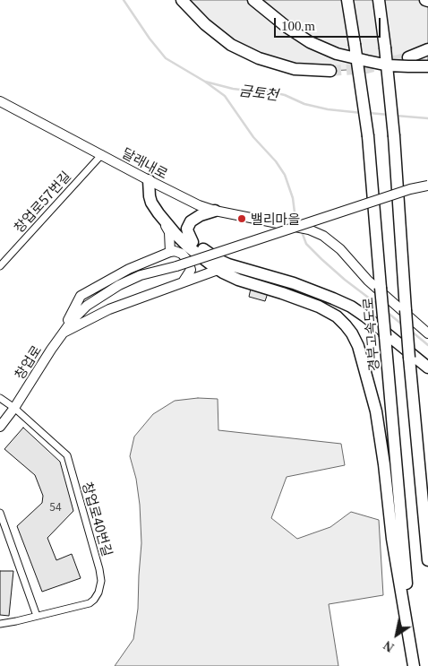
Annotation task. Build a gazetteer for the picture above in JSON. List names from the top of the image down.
{
  "streets": {
    "highway": ["경부고속도로"],
    "street": [
      "달래내로",
      "창업로57번길",
      "창업로",
      "창업로40번길"
    ]
  },
  "crossings": [
    ["달래내로", "창업로57번길"],
    ["창업로", "창업로40번길"]
  ],
  "water": ["금토천"],
  "places": ["밸리마을"],
  "house_numbers": ["54"],
  "scale_bar": "100 m",
  "north": "bottom left"
}
